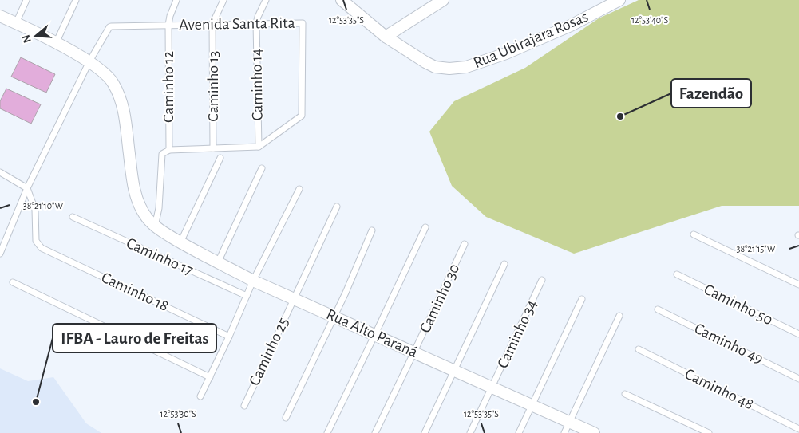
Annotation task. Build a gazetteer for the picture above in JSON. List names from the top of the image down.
{
  "streets": {
    "street": ["Rua Ubirajara Rosas", "Rua Alto Paraná"],
    "lane": [
      "Avenida Santa Rita",
      "Caminho 14",
      "Caminho 13",
      "Caminho 12",
      "Caminho 17",
      "Caminho 18",
      "Caminho 30",
      "Caminho 50",
      "Caminho 34",
      "Caminho 49",
      "Caminho 25",
      "Caminho 48"
    ]
  },
  "crossings": [
    ["Avenida Santa Rita", "Caminho 14"],
    ["Avenida Santa Rita", "Caminho 13"],
    ["Avenida Santa Rita", "Caminho 12"],
    ["Caminho 30", "Rua Alto Paraná"],
    ["Rua Alto Paraná", "Caminho 34"],
    ["Rua Alto Paraná", "Caminho 25"]
  ],
  "places": ["Fazendão", "IFBA - Lauro de Freitas"],
  "north": "left",
  "coordinates": [
    "12°53'35\"S",
    "12°53'40\"S",
    "38°21'10\"W",
    "38°21'15\"W",
    "12°53'30\"S"
  ]
}
